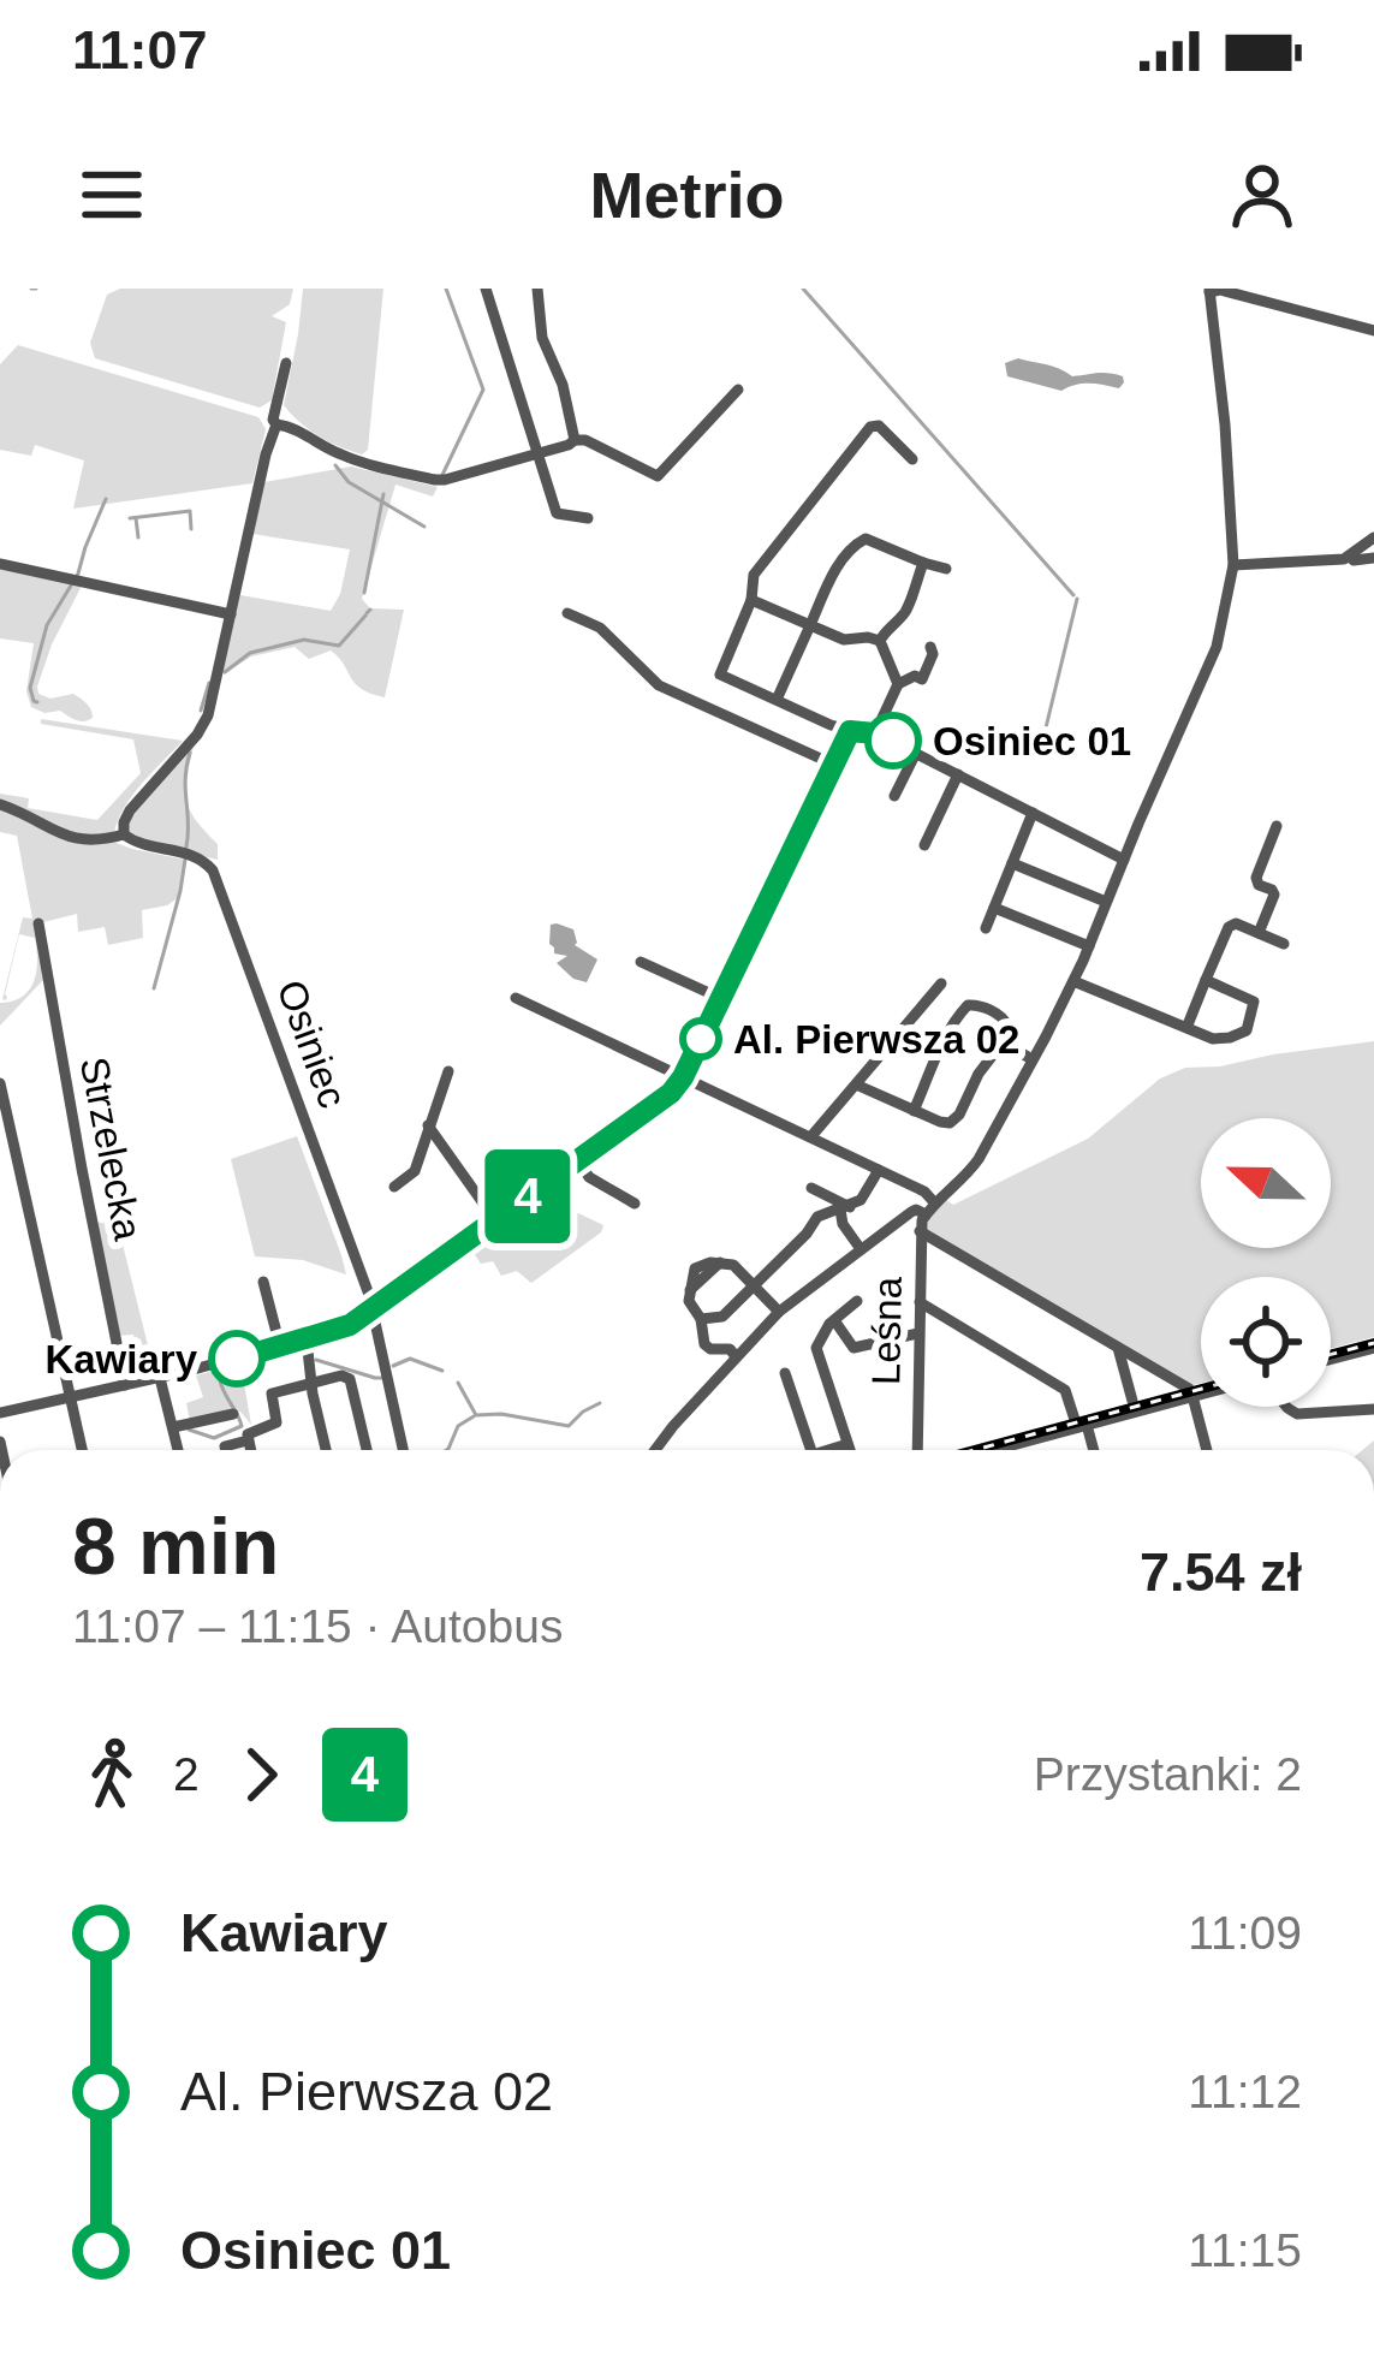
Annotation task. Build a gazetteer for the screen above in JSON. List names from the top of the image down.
{
  "streets": {
    "street": ["Osiniec", "Strzelecka", "Leśna"]
  },
  "places": ["Osiniec 01", "Al. Pierwsza 02", "Kawiary"],
  "lines": ["bus line 4"],
  "north": "left",
  "page": {
    "status": "11:07",
    "header": "Metrio",
    "on_map": "4",
    "heading": ["8 min", "11:07 – 11:15 · Autobus", "7.54 zł"],
    "legs": ["2", "4", "Przystanki: 2"],
    "list": [
      {
        "name": "Kawiary",
        "value": "11:09"
      },
      {
        "name": "Al. Pierwsza 02",
        "value": "11:12"
      },
      {
        "name": "Osiniec 01",
        "value": "11:15"
      }
    ]
  }
}
